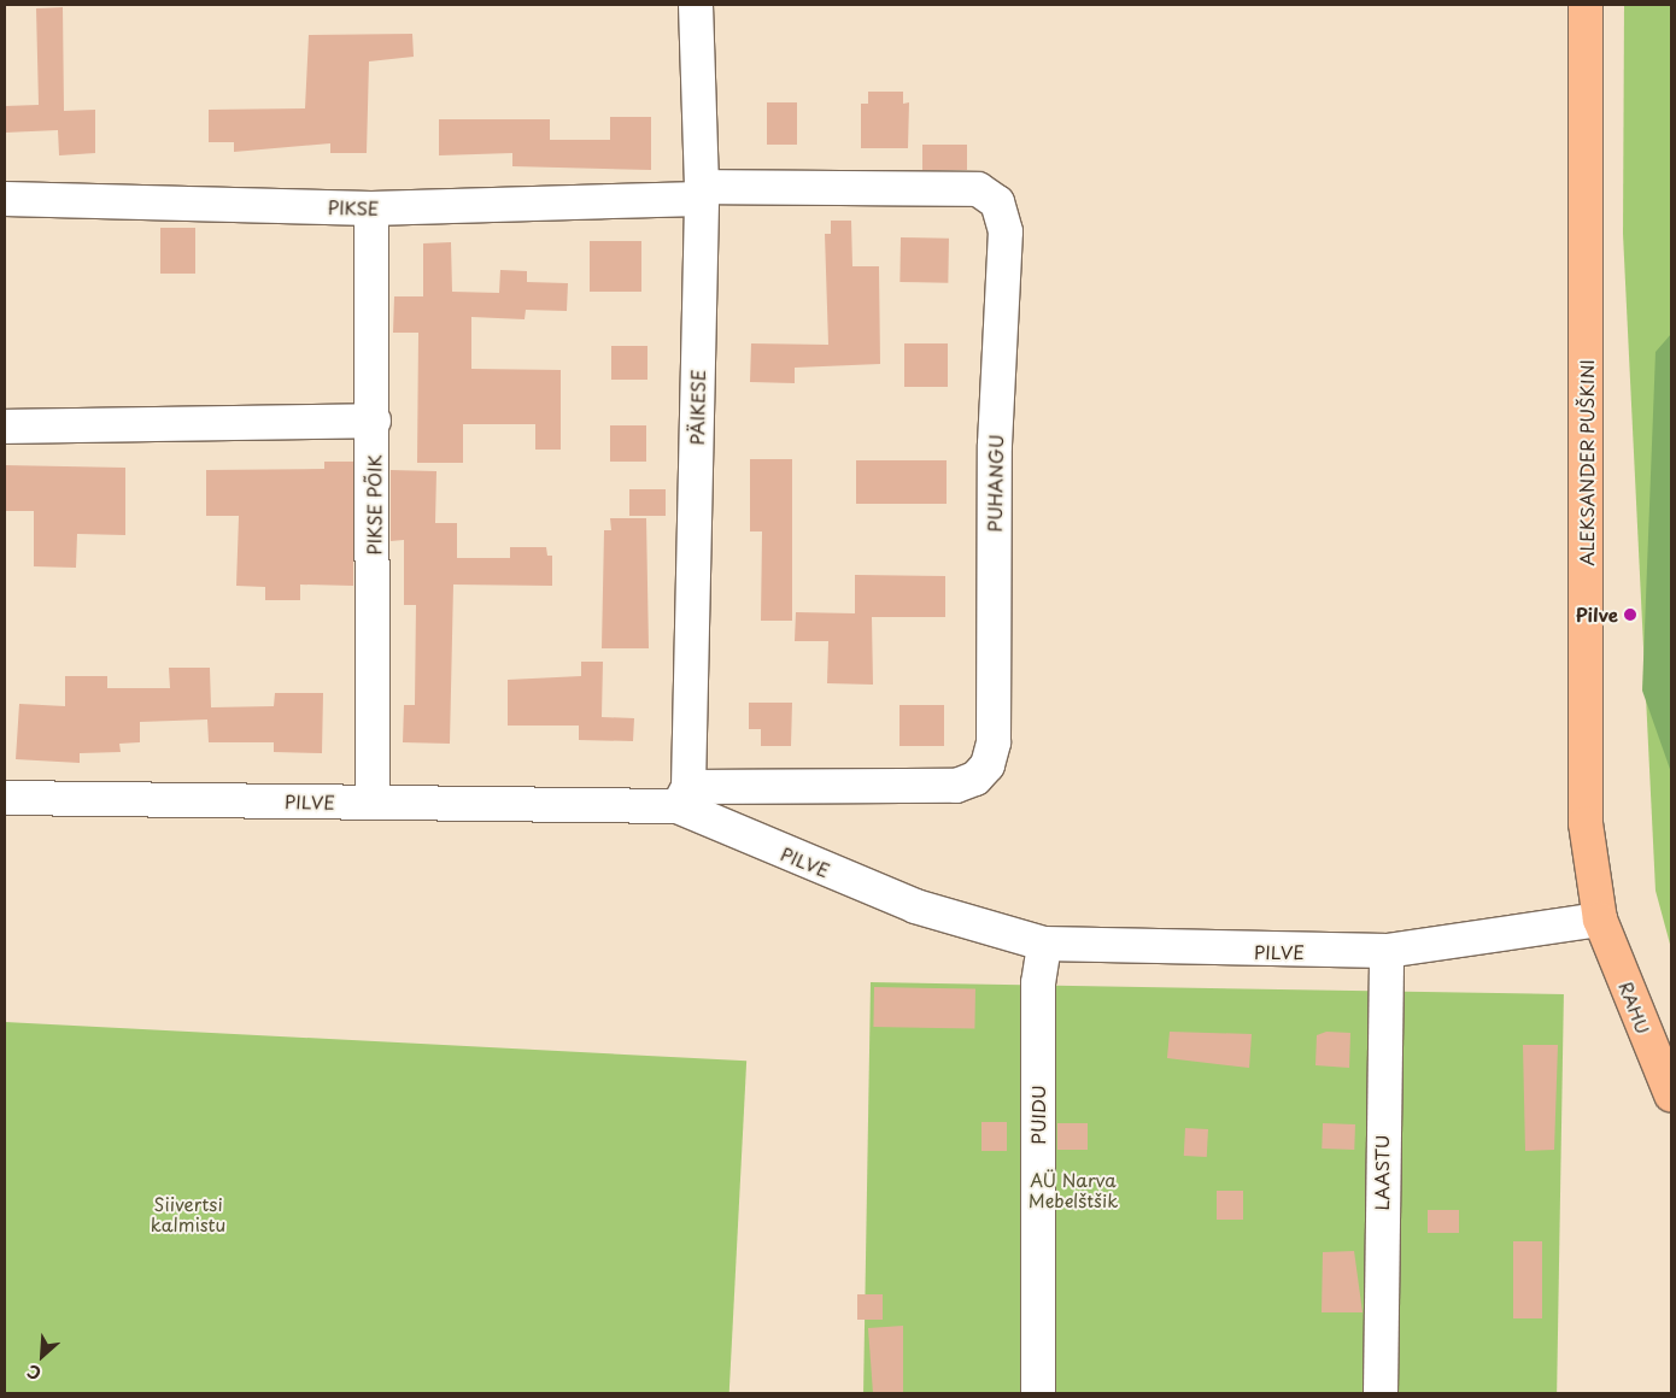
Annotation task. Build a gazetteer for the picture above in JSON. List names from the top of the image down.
{
  "streets": {
    "main road": ["ALEKSANDER PUŠKINI", "RAHU"],
    "street": [
      "PIKSE",
      "PÄIKESE",
      "PUHANGU",
      "PIKSE PÕIK",
      "PILVE",
      "PUIDU",
      "LAASTU"
    ]
  },
  "crossings": [
    ["PIKSE", "PÄIKESE"],
    ["PIKSE", "PUHANGU"],
    ["PIKSE", "PIKSE PÕIK"],
    ["PÄIKESE", "PUHANGU"],
    ["PÄIKESE", "PILVE"],
    ["ALEKSANDER PUŠKINI", "PILVE"],
    ["ALEKSANDER PUŠKINI", "RAHU"],
    ["PUHANGU", "PILVE"],
    ["PIKSE PÕIK", "PILVE"],
    ["PILVE", "RAHU"],
    ["PILVE", "PUIDU"],
    ["PILVE", "LAASTU"]
  ],
  "parks": ["AÜ Narva Mebelštšik", "Siivertsi kalmistu"],
  "places": ["Pilve"],
  "north": "bottom left"
}
